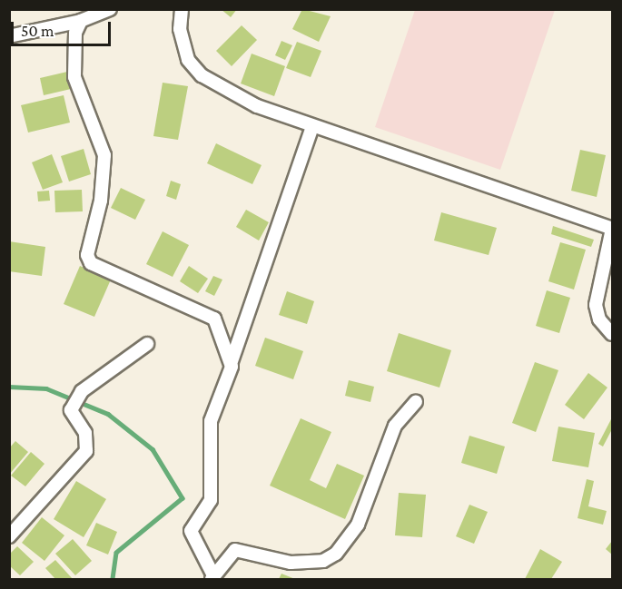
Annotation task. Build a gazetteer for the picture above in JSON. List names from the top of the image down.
{
  "scale_bar": "50 m"
}
